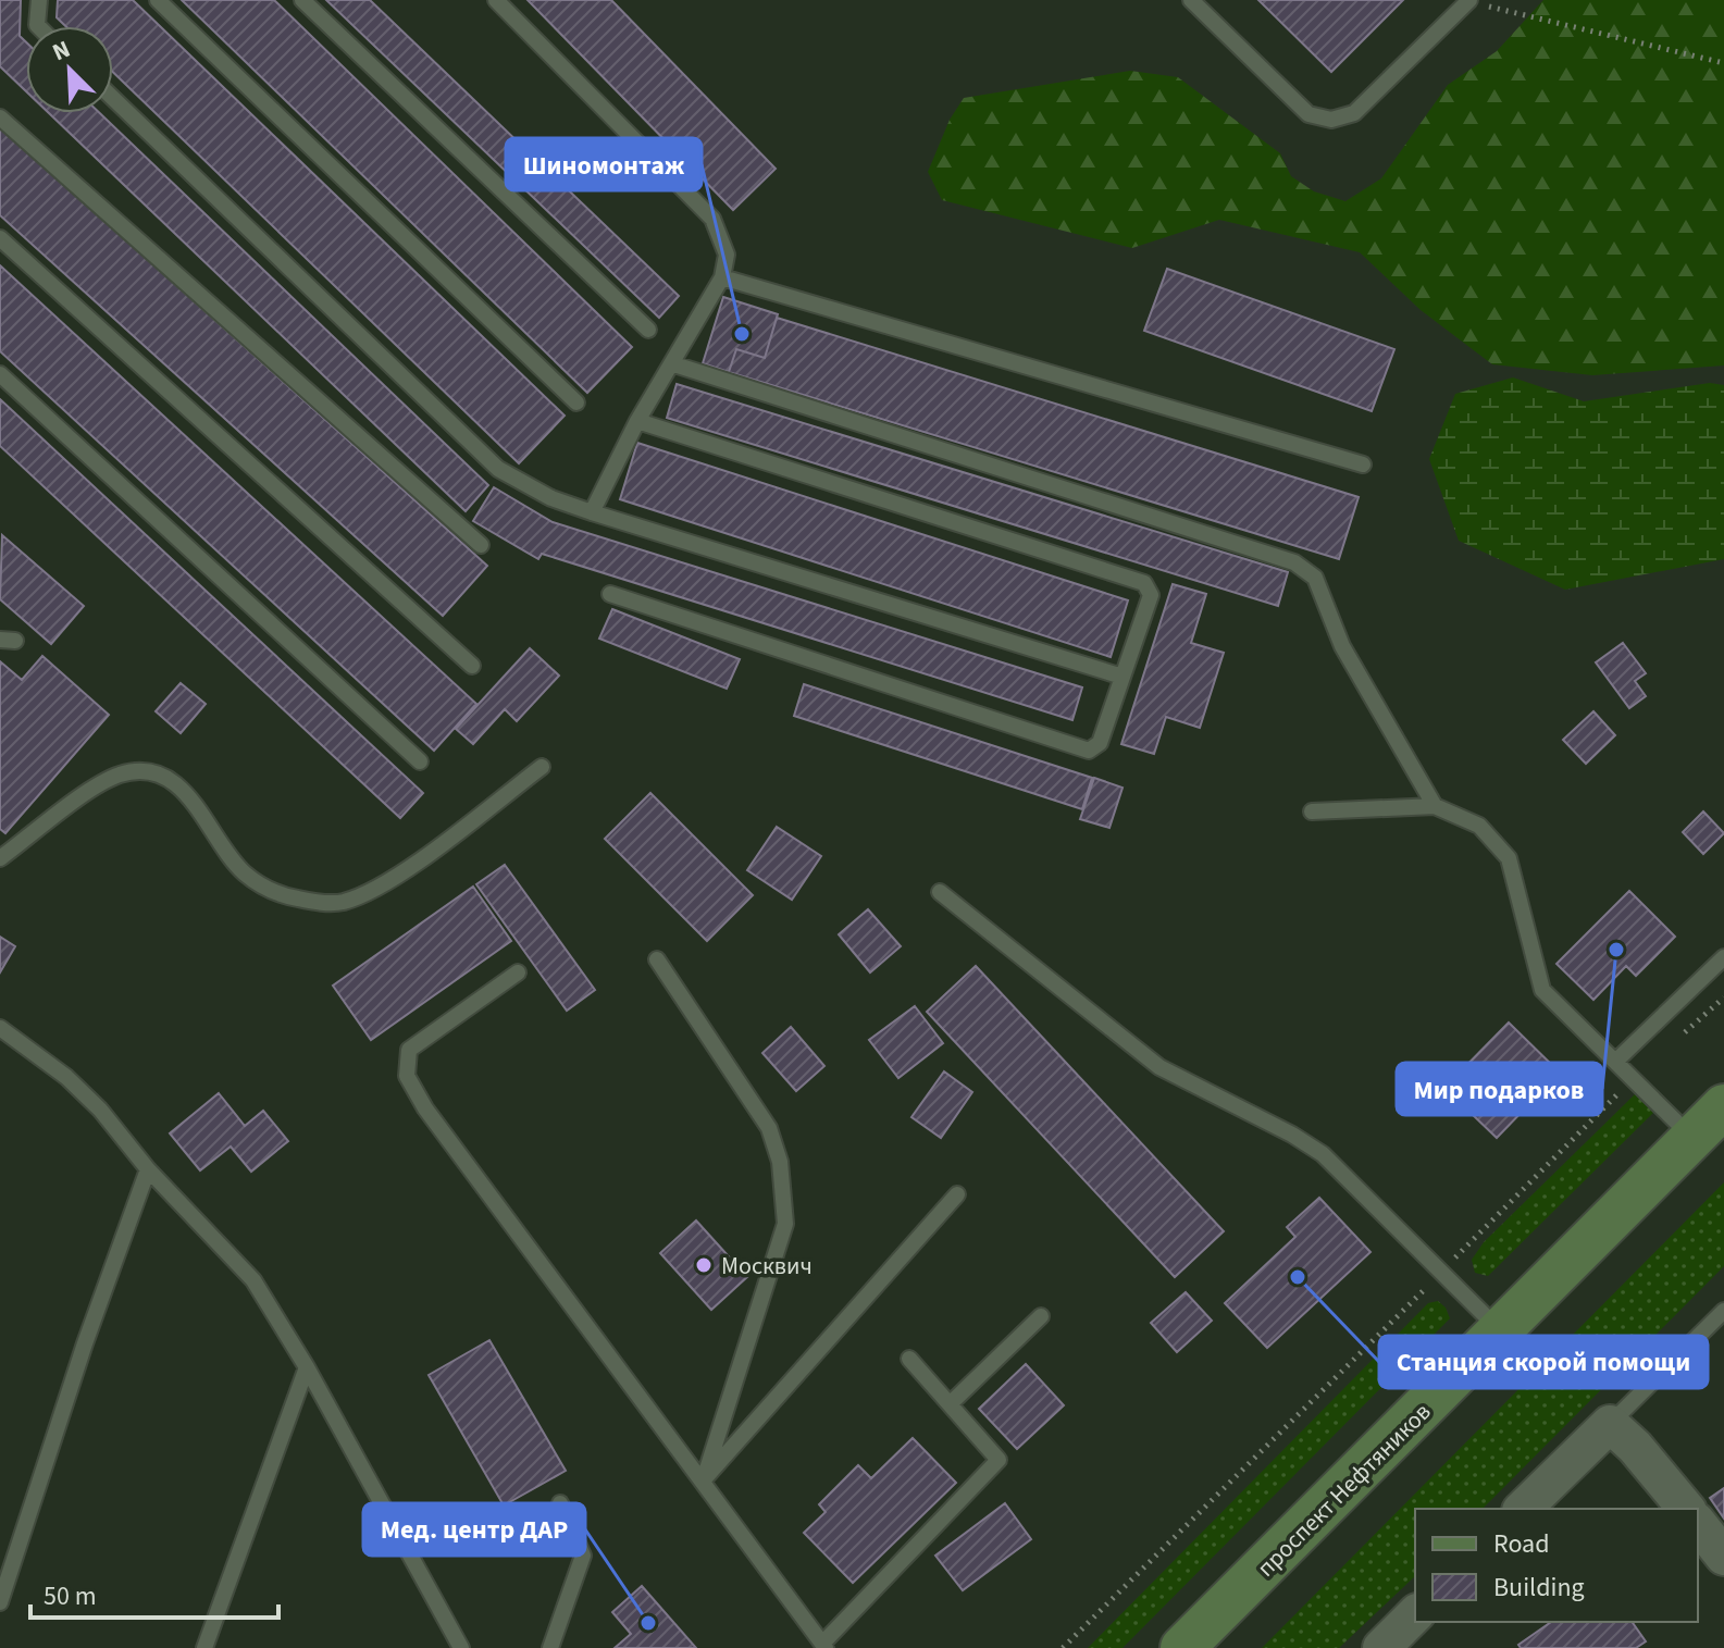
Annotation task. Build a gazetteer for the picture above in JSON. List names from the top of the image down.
{
  "streets": {
    "main road": ["проспект Нефтяников"]
  },
  "places": [
    "Шиномонтаж",
    "Мир подарков",
    "Москвич",
    "Станция скорой помощи",
    "Мед. центр ДАР"
  ],
  "legend": ["Road", "Building"],
  "scale_bar": "50 m",
  "north": "top left"
}
